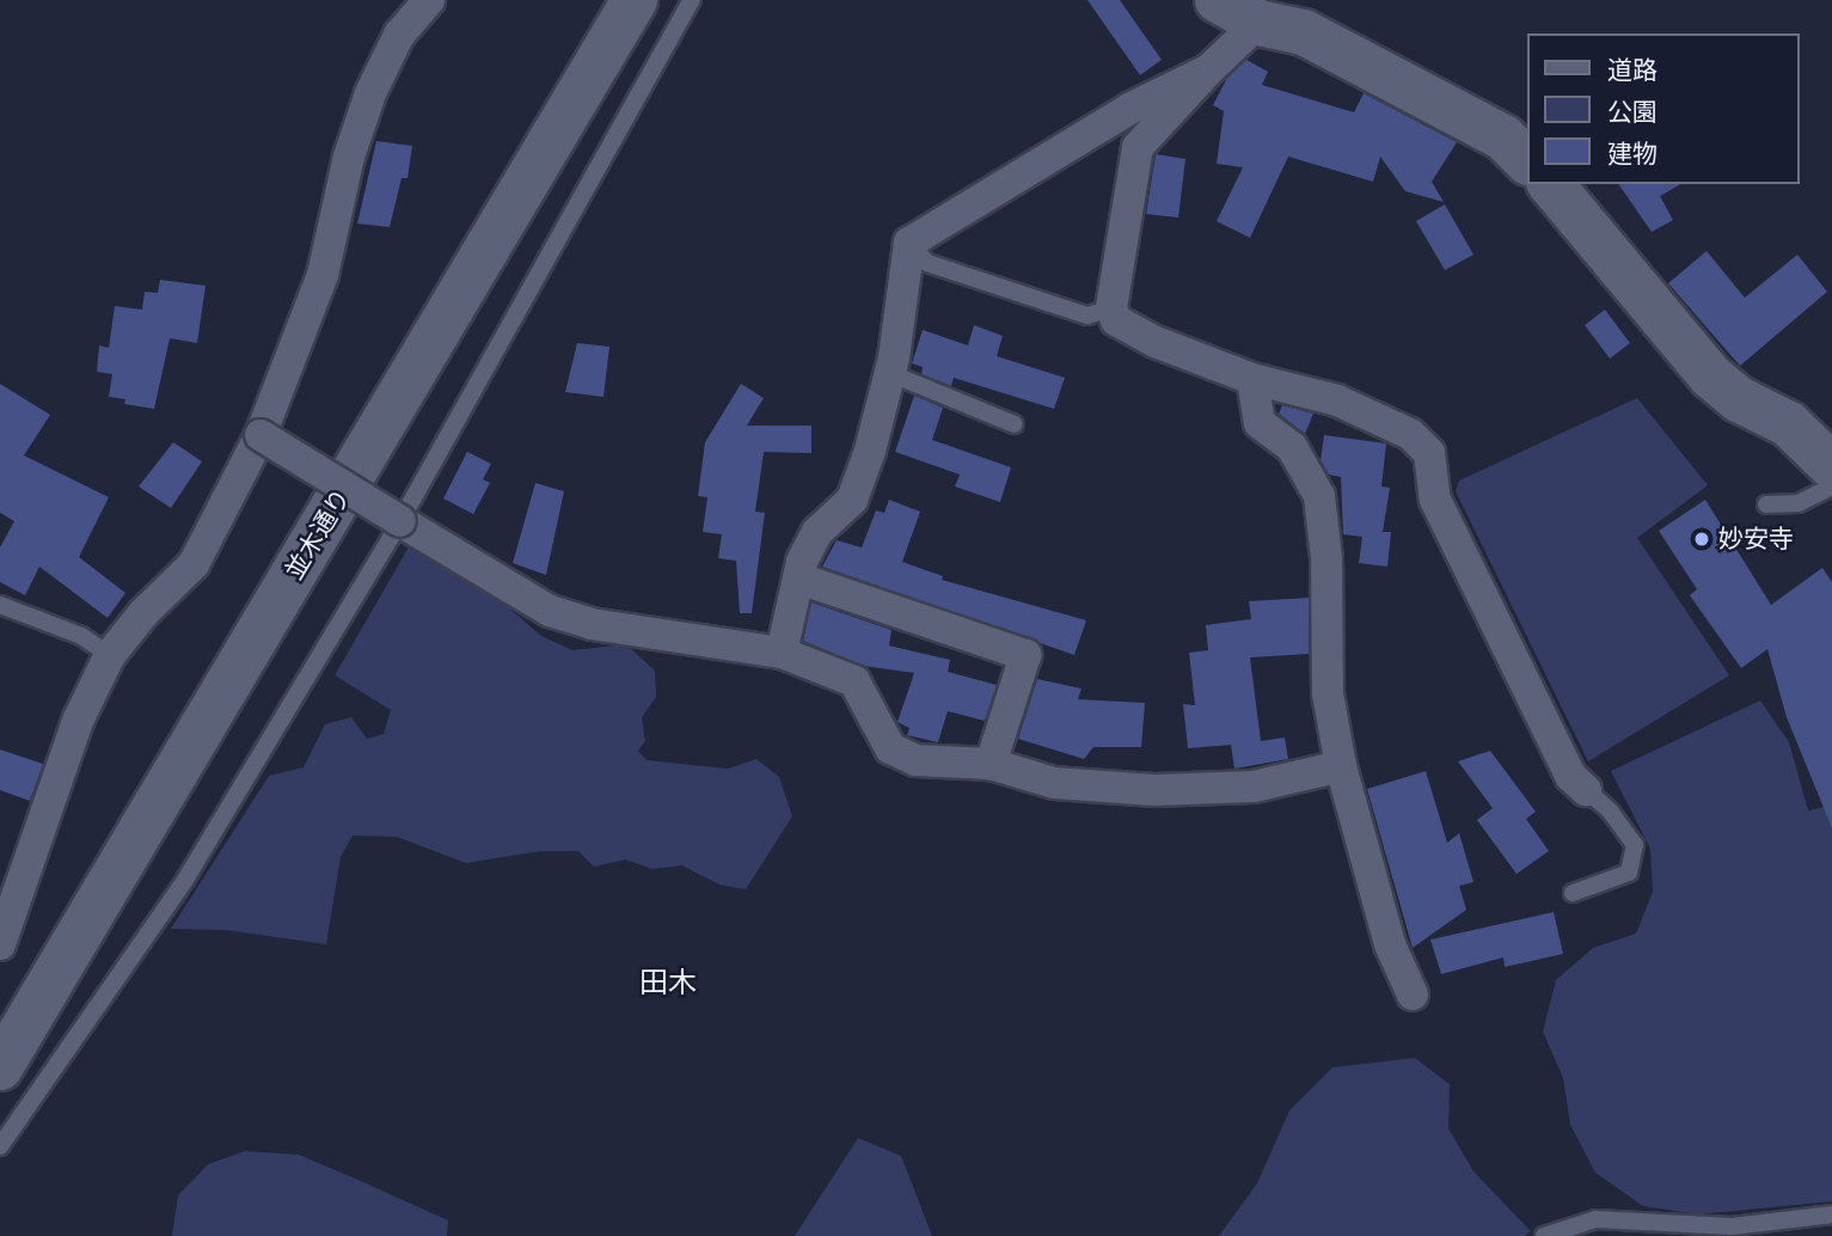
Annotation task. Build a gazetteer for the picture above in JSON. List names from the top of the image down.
{
  "streets": {
    "street": ["並木通り"]
  },
  "districts": ["田木"],
  "places": ["妙安寺"],
  "legend": ["道路", "公園", "建物"]
}
